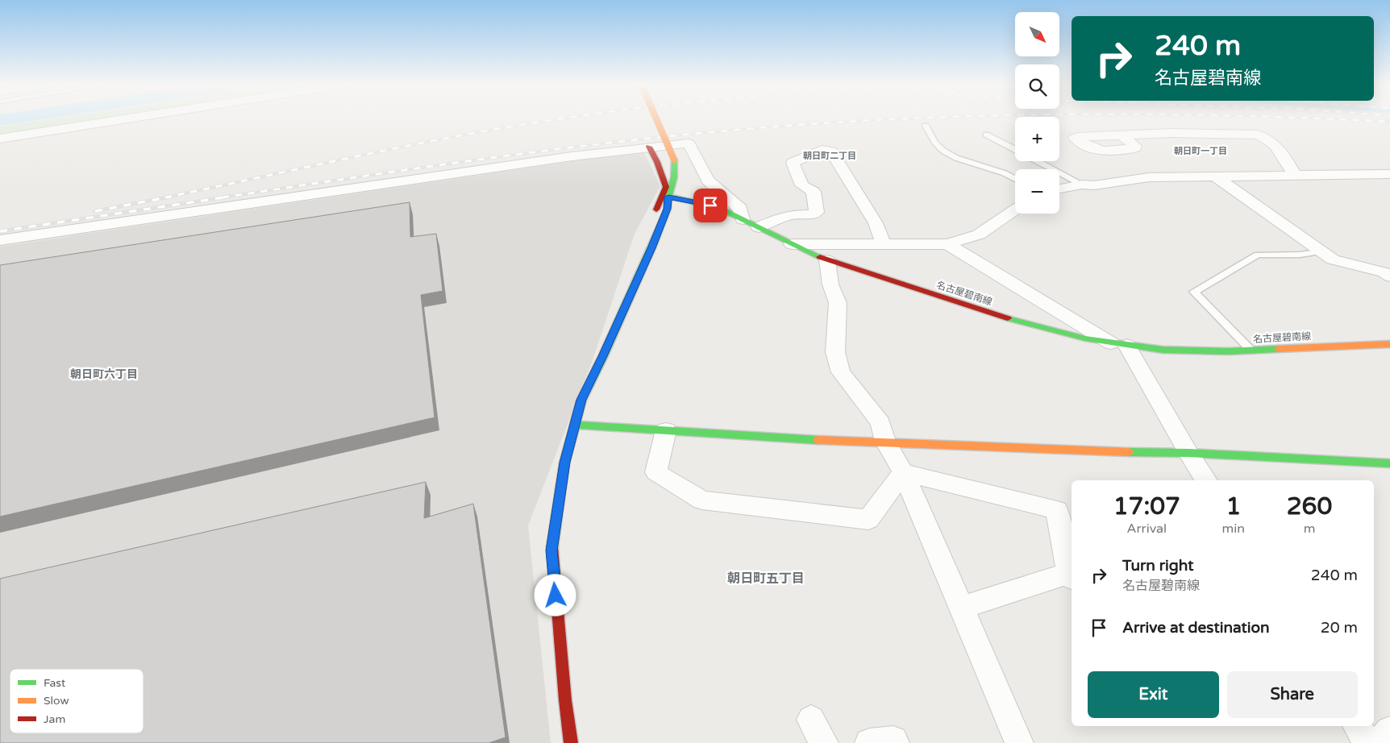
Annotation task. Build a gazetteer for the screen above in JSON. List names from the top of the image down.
{
  "streets": {
    "street": ["名古屋碧南線"]
  },
  "districts": [
    "朝日町一丁目",
    "朝日町二丁目",
    "朝日町六丁目",
    "朝日町五丁目"
  ],
  "legend": ["Fast", "Slow", "Jam"],
  "north": "bottom right",
  "page": {
    "map_buttons": ["+", "−"],
    "turn": ["240 m", "名古屋碧南線"],
    "eta": [
      "17:07",
      "Arrival",
      "1",
      "min",
      "260",
      "m"
    ],
    "list": [
      {
        "name": "Turn right",
        "note": "名古屋碧南線",
        "value": "240 m"
      },
      {
        "name": "Arrive at destination",
        "value": "20 m"
      }
    ],
    "buttons": ["Exit", "Share"]
  }
}
